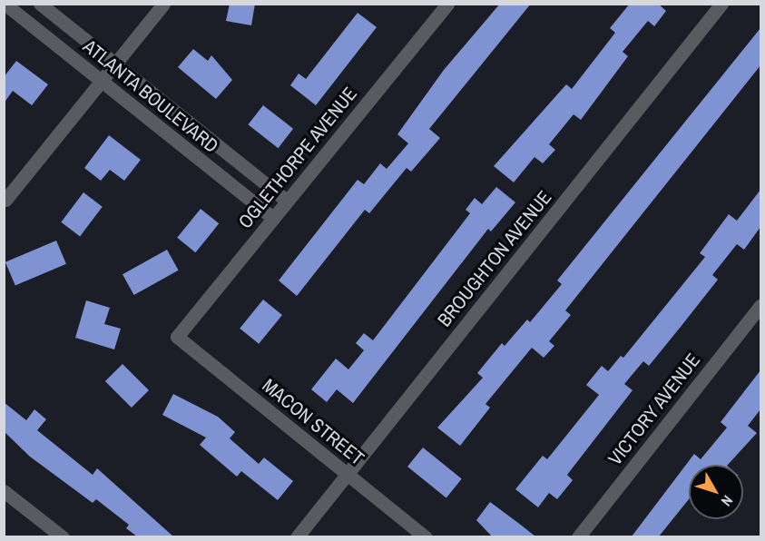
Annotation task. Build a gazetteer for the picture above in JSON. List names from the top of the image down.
{
  "streets": {
    "street": [
      "ATLANTA BOULEVARD",
      "OGLETHORPE AVENUE",
      "BROUGHTON AVENUE",
      "VICTORY AVENUE",
      "MACON STREET"
    ]
  },
  "crossings": [
    ["ATLANTA BOULEVARD", "OGLETHORPE AVENUE"],
    ["OGLETHORPE AVENUE", "MACON STREET"],
    ["BROUGHTON AVENUE", "MACON STREET"]
  ],
  "north": "bottom right"
}
